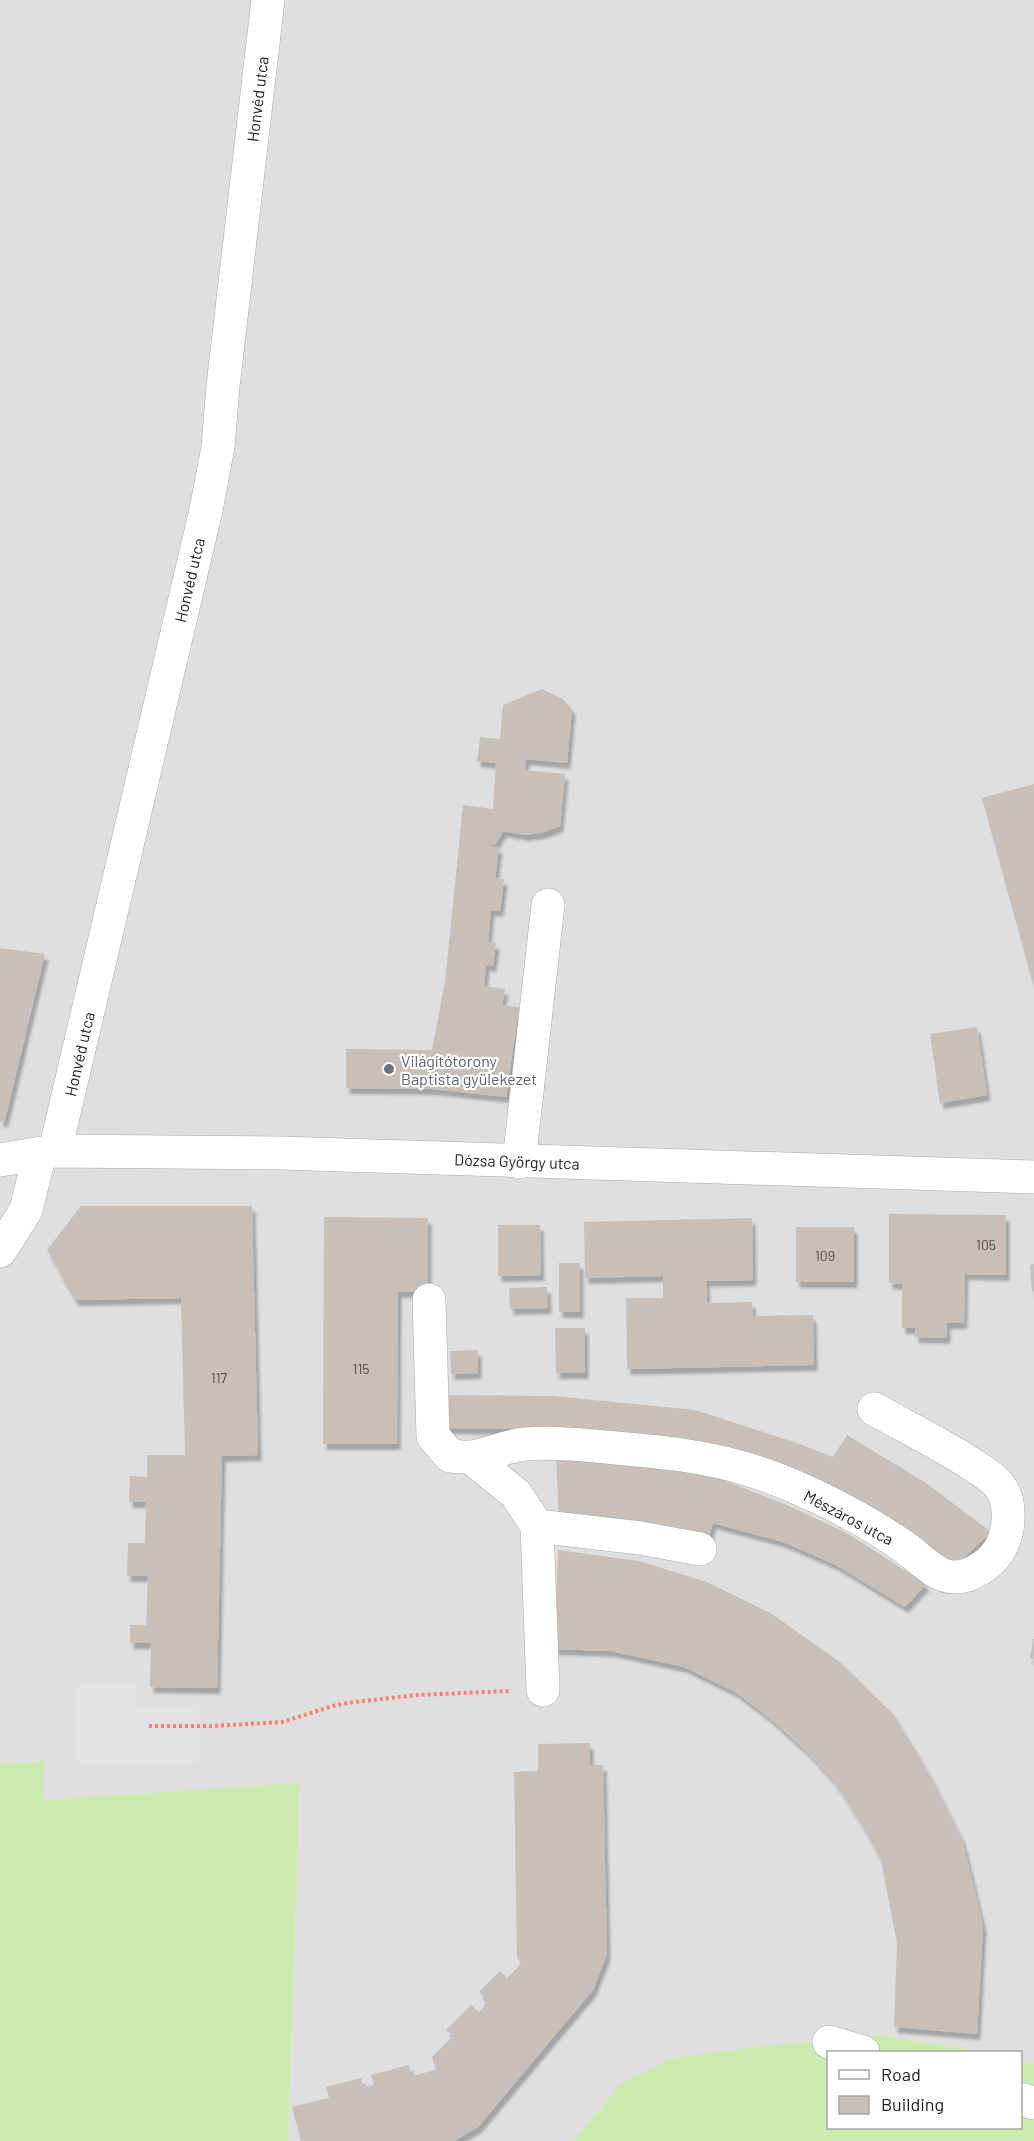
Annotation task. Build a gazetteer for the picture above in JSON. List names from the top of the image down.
{
  "streets": {
    "street": ["Honvéd utca", "Dózsa György utca", "Mészáros utca"]
  },
  "crossings": [
    ["Honvéd utca", "Dózsa György utca"]
  ],
  "places": ["Világítótorony Baptista gyülekezet"],
  "house_numbers": [
    "105",
    "109",
    "115",
    "117"
  ],
  "legend": ["Road", "Building"]
}
